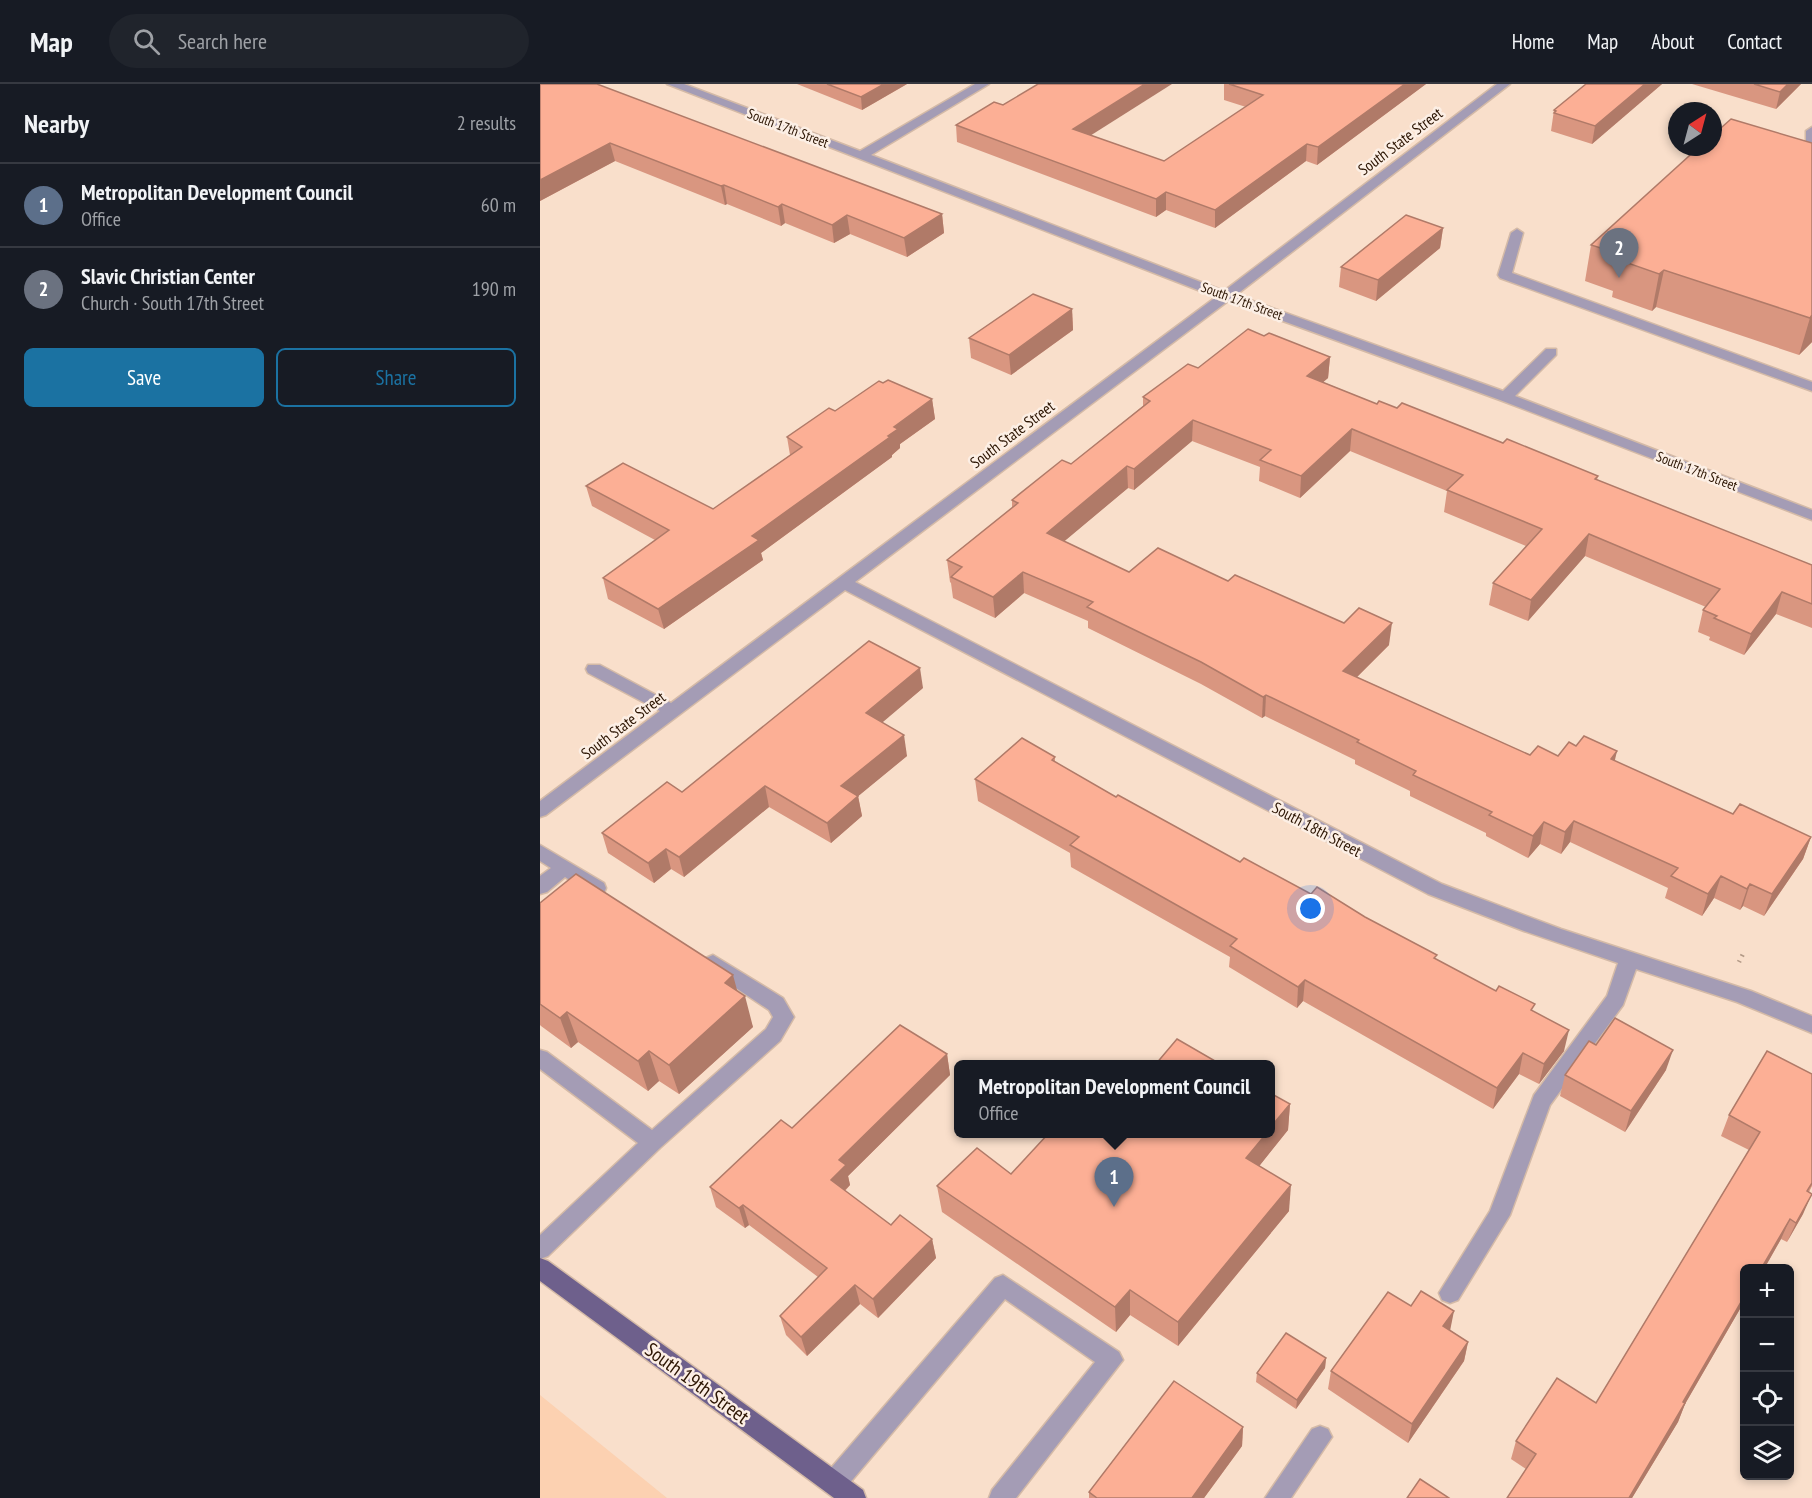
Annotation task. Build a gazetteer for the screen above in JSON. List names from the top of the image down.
{
  "streets": {
    "main road": ["South 19th Street"],
    "street": ["South 17th Street", "South State Street", "South 18th Street"]
  },
  "crossings": [
    ["South 17th Street", "South State Street"],
    ["South State Street", "South 18th Street"]
  ],
  "north": "top right",
  "page": {
    "header": "Map",
    "search": "Search here",
    "nav": [
      "Home",
      "Map",
      "About",
      "Contact"
    ],
    "heading": ["Nearby", "2 results"],
    "list": [
      {
        "mark": "1",
        "name": "Metropolitan Development Council",
        "note": "Office",
        "value": "60 m"
      },
      {
        "mark": "2",
        "name": "Slavic Christian Center",
        "note": "Church · South 17th Street",
        "value": "190 m"
      }
    ],
    "pins": ["2", "1"],
    "buttons": ["Save", "Share"],
    "popup": ["Metropolitan Development Council", "Office"],
    "map_buttons": ["+", "−"]
  }
}
